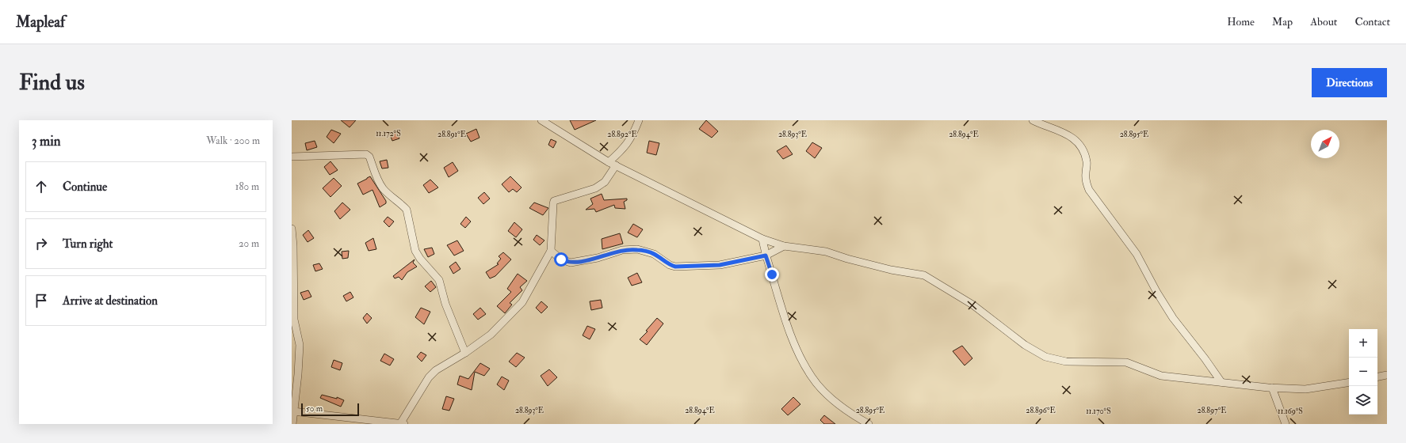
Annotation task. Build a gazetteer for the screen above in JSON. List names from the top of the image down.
{
  "scale_bar": "50 m",
  "north": "top right",
  "page": {
    "header": "Mapleaf",
    "nav": [
      "Home",
      "Map",
      "About",
      "Contact"
    ],
    "buttons": "Directions",
    "title": "Find us",
    "heading": ["3 min", "Walk · 200 m"],
    "list": [
      ["Continue", "180 m"],
      ["Turn right", "20 m"],
      "Arrive at destination"
    ],
    "map_buttons": ["+", "−"],
    "scale": "50 m"
  },
  "coordinates": [
    "11.172°S",
    "28.891°E",
    "28.892°E",
    "28.893°E",
    "28.894°E",
    "28.895°E",
    "28.896°E",
    "28.897°E",
    "11.170°S",
    "11.169°S"
  ]
}
